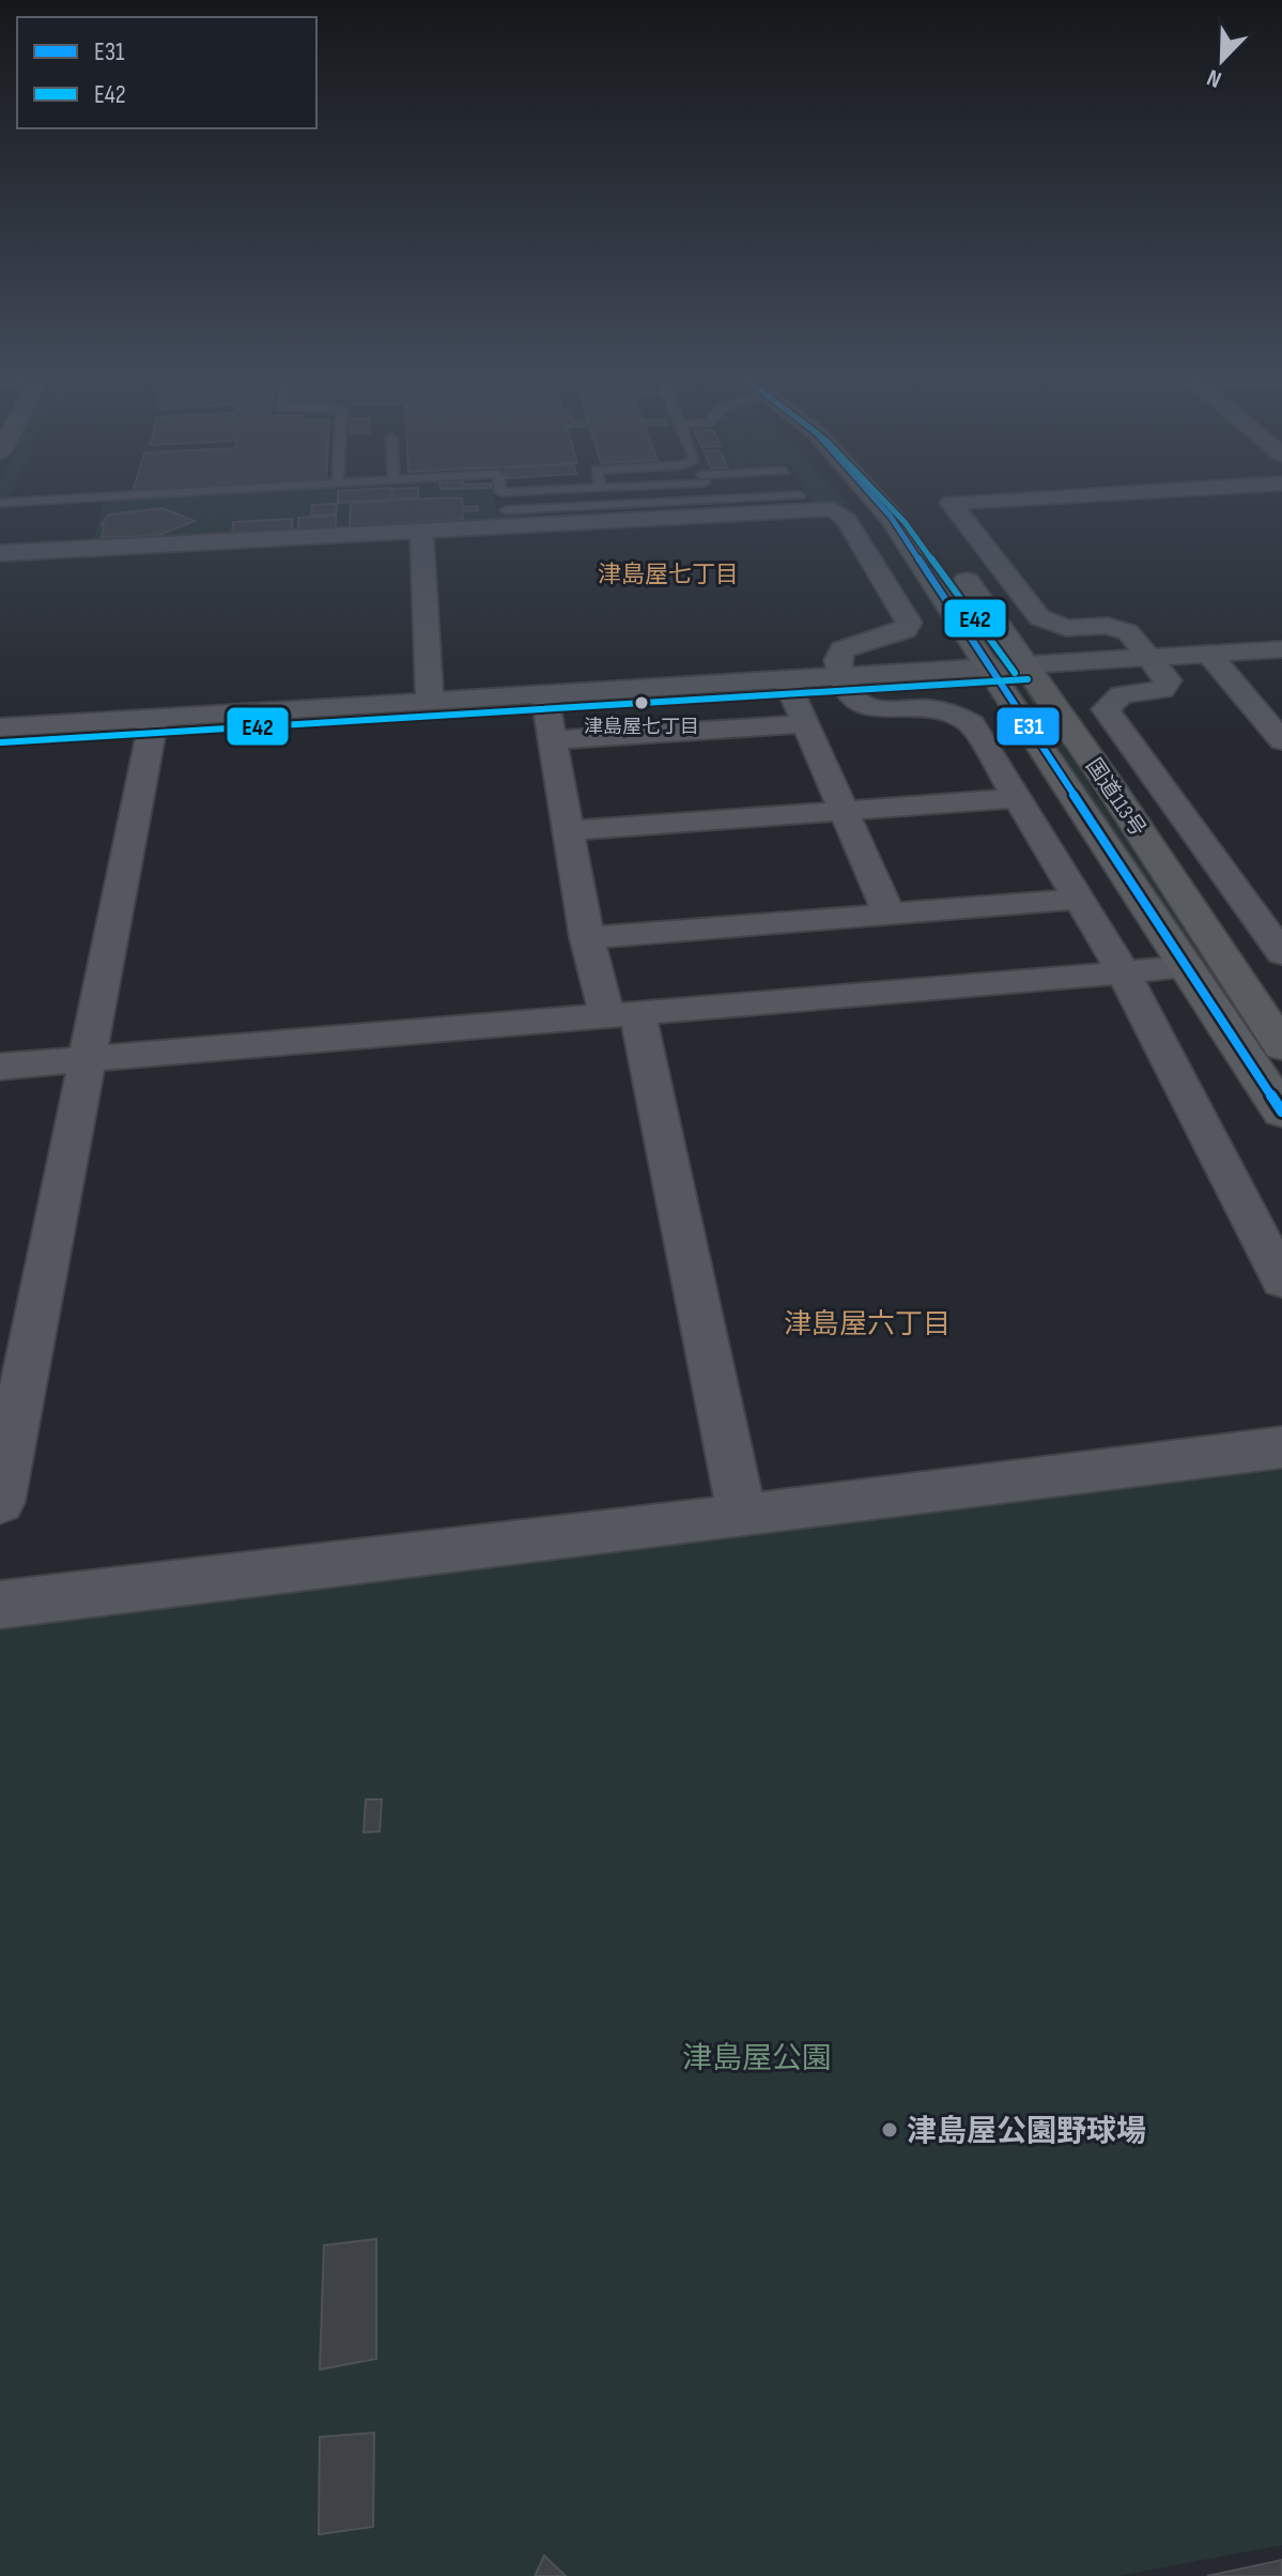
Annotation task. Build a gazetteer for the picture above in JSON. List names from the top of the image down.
{
  "streets": {
    "highway": ["国道113号"]
  },
  "districts": ["津島屋七丁目", "津島屋六丁目"],
  "parks": ["津島屋公園"],
  "places": ["津島屋七丁目", "津島屋公園野球場"],
  "lines": ["transit line E31", "transit line E42"],
  "legend": ["E31", "E42"],
  "north": "bottom left"
}
